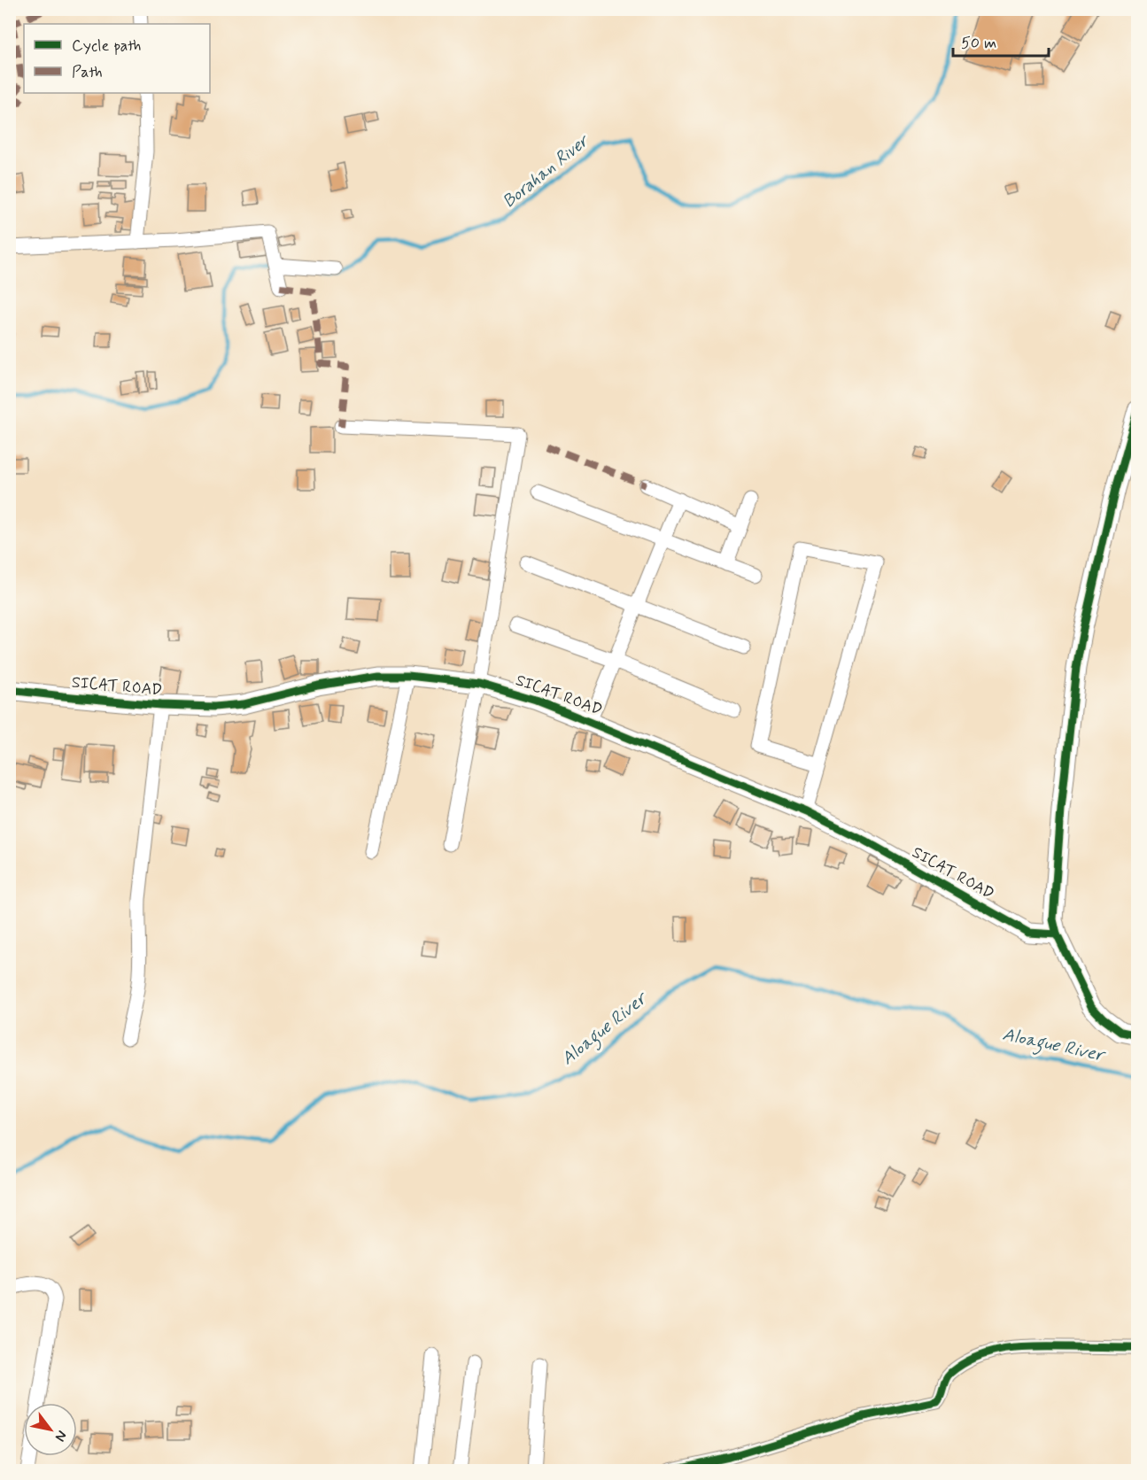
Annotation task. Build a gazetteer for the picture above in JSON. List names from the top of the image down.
{
  "streets": {
    "street": ["SICAT ROAD"]
  },
  "water": ["Borahan River", "Aloague River"],
  "legend": ["Cycle path", "Path"],
  "scale_bar": "50 m",
  "north": "bottom right"
}
